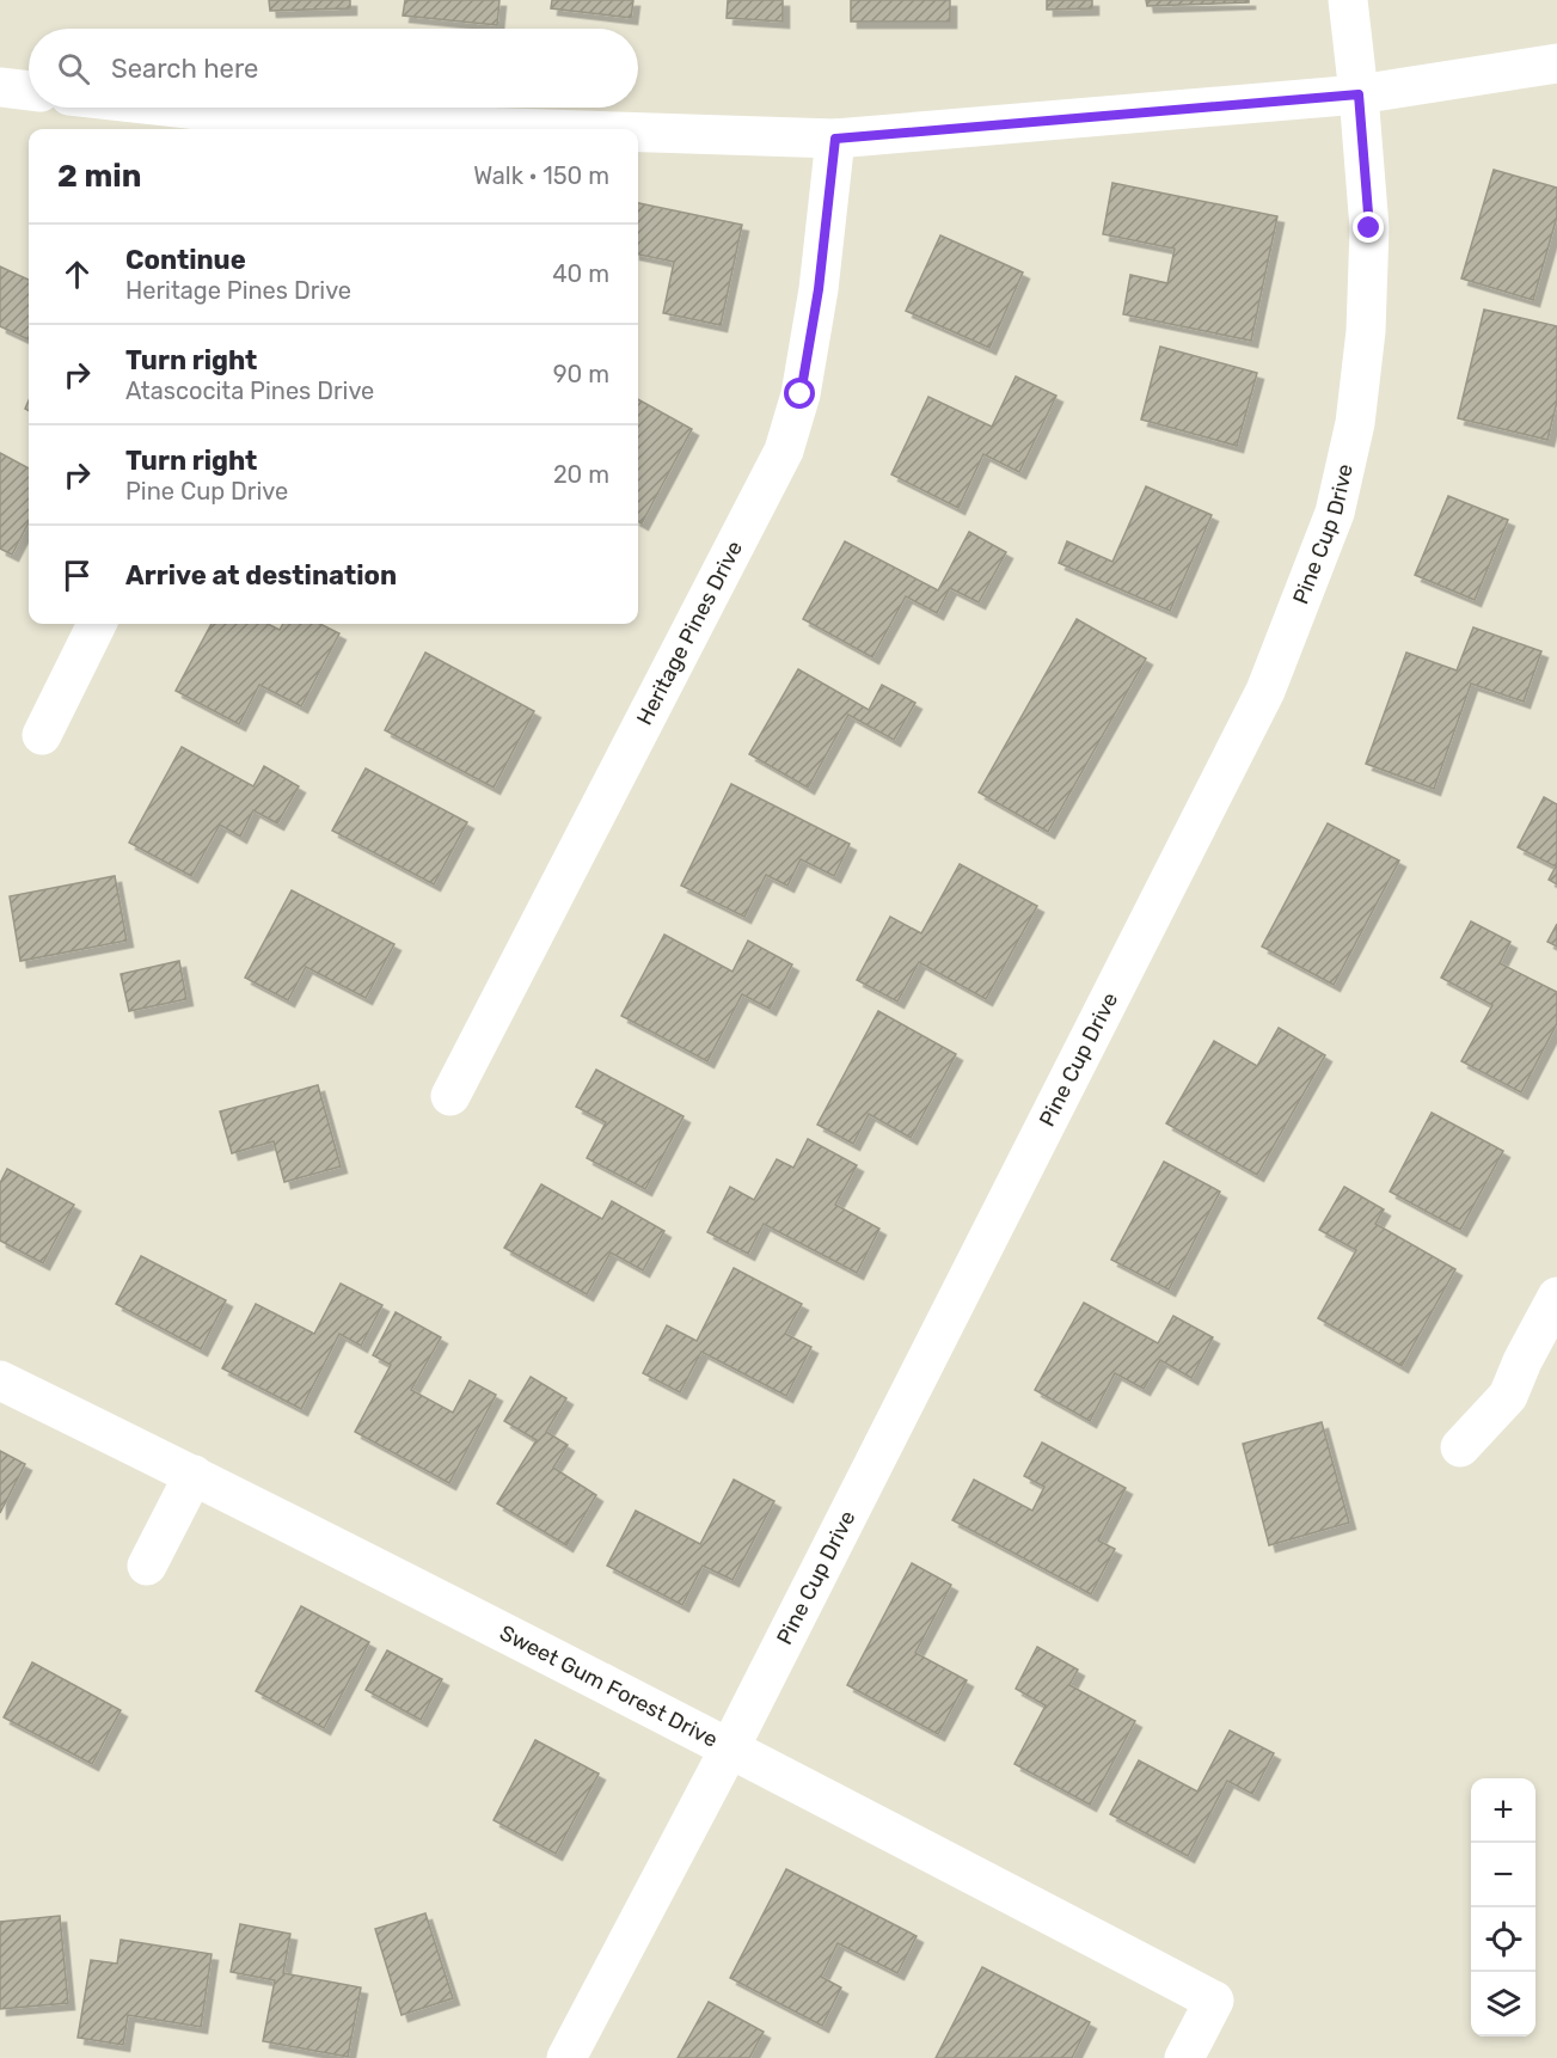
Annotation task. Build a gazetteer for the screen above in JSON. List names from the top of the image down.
{
  "streets": {
    "street": ["Pine Cup Drive", "Heritage Pines Drive", "Sweet Gum Forest Drive"]
  },
  "crossings": [
    ["Pine Cup Drive", "Sweet Gum Forest Drive"]
  ],
  "page": {
    "search": "Search here",
    "heading": ["2 min", "Walk · 150 m"],
    "list": [
      ["Continue", "Heritage Pines Drive", "40 m"],
      ["Turn right", "Atascocita Pines Drive", "90 m"],
      ["Turn right", "Pine Cup Drive", "20 m"],
      "Arrive at destination"
    ],
    "map_buttons": ["+", "−"]
  }
}
